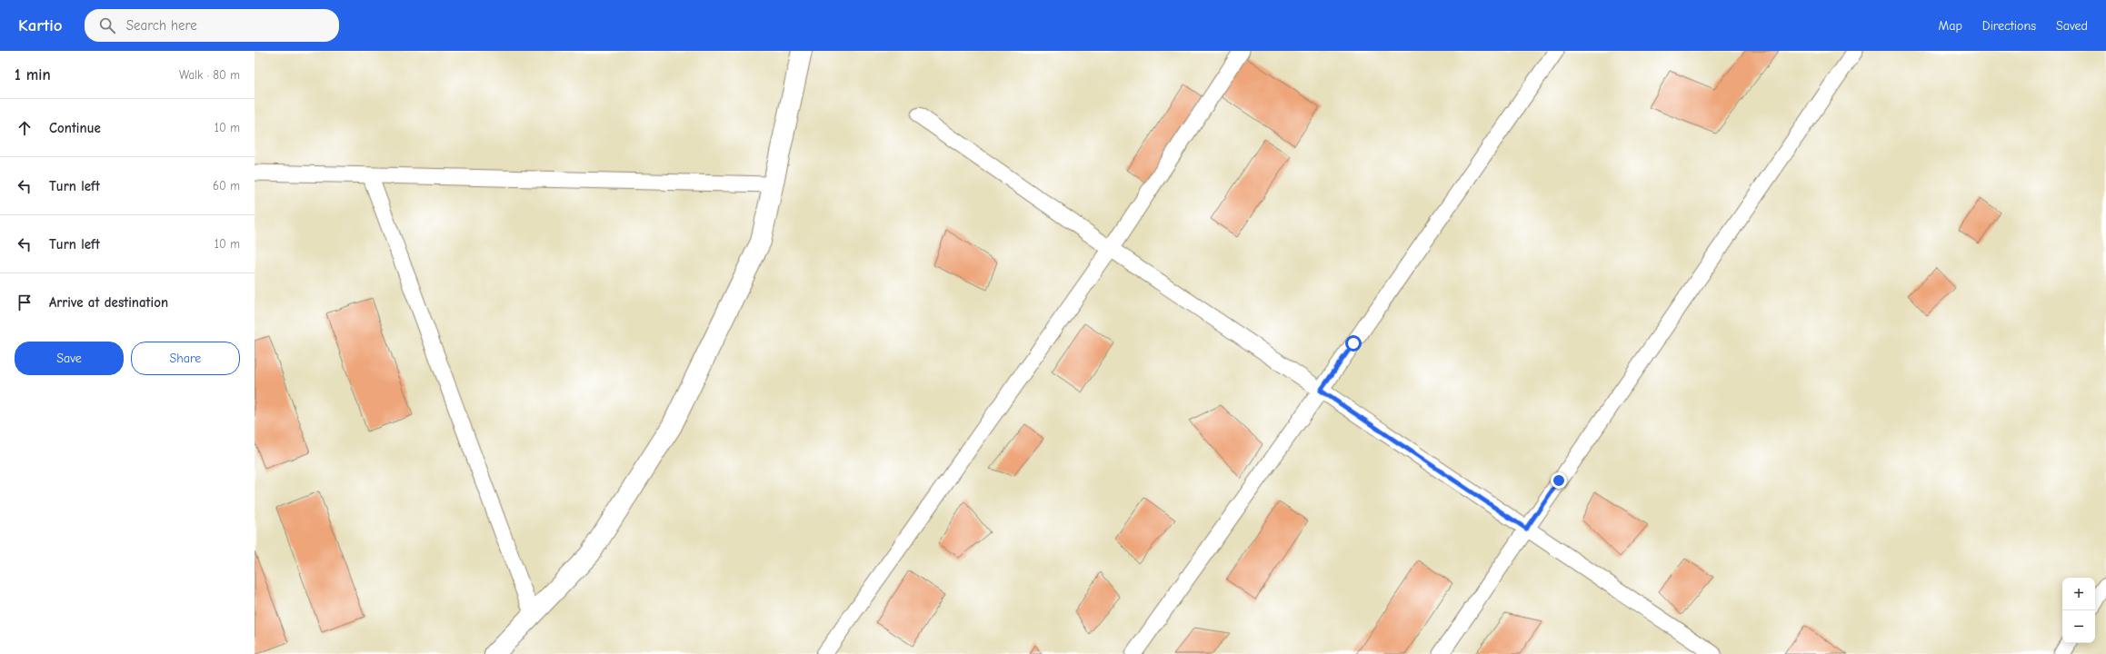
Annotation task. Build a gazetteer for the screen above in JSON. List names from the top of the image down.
{
  "page": {
    "header": "Kartio",
    "search": "Search here",
    "nav": ["Map", "Directions", "Saved"],
    "heading": ["1 min", "Walk · 80 m"],
    "list": [
      ["Continue", "10 m"],
      ["Turn left", "60 m"],
      ["Turn left", "10 m"],
      "Arrive at destination"
    ],
    "buttons": ["Save", "Share"],
    "map_buttons": ["+", "−"]
  }
}
